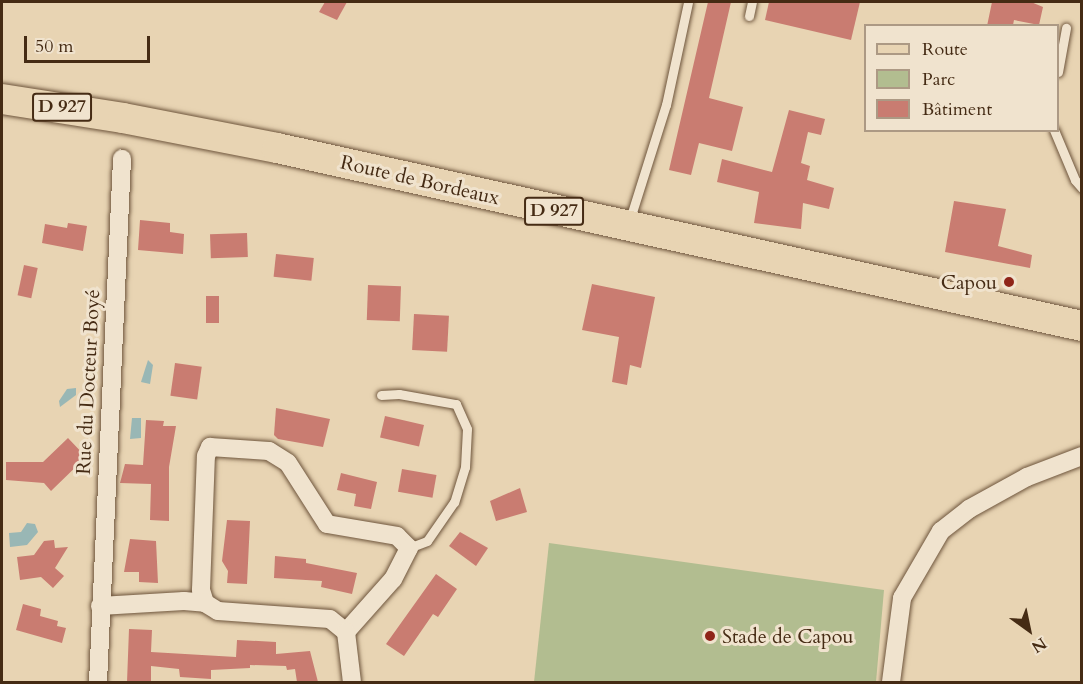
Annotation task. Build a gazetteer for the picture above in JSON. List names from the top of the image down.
{
  "streets": {
    "main road": ["D 927", "Route de Bordeaux"],
    "street": ["Rue du Docteur Boyé"]
  },
  "places": ["Capou", "Stade de Capou"],
  "legend": ["Route", "Parc", "Bâtiment"],
  "scale_bar": "50 m",
  "north": "bottom right"
}
